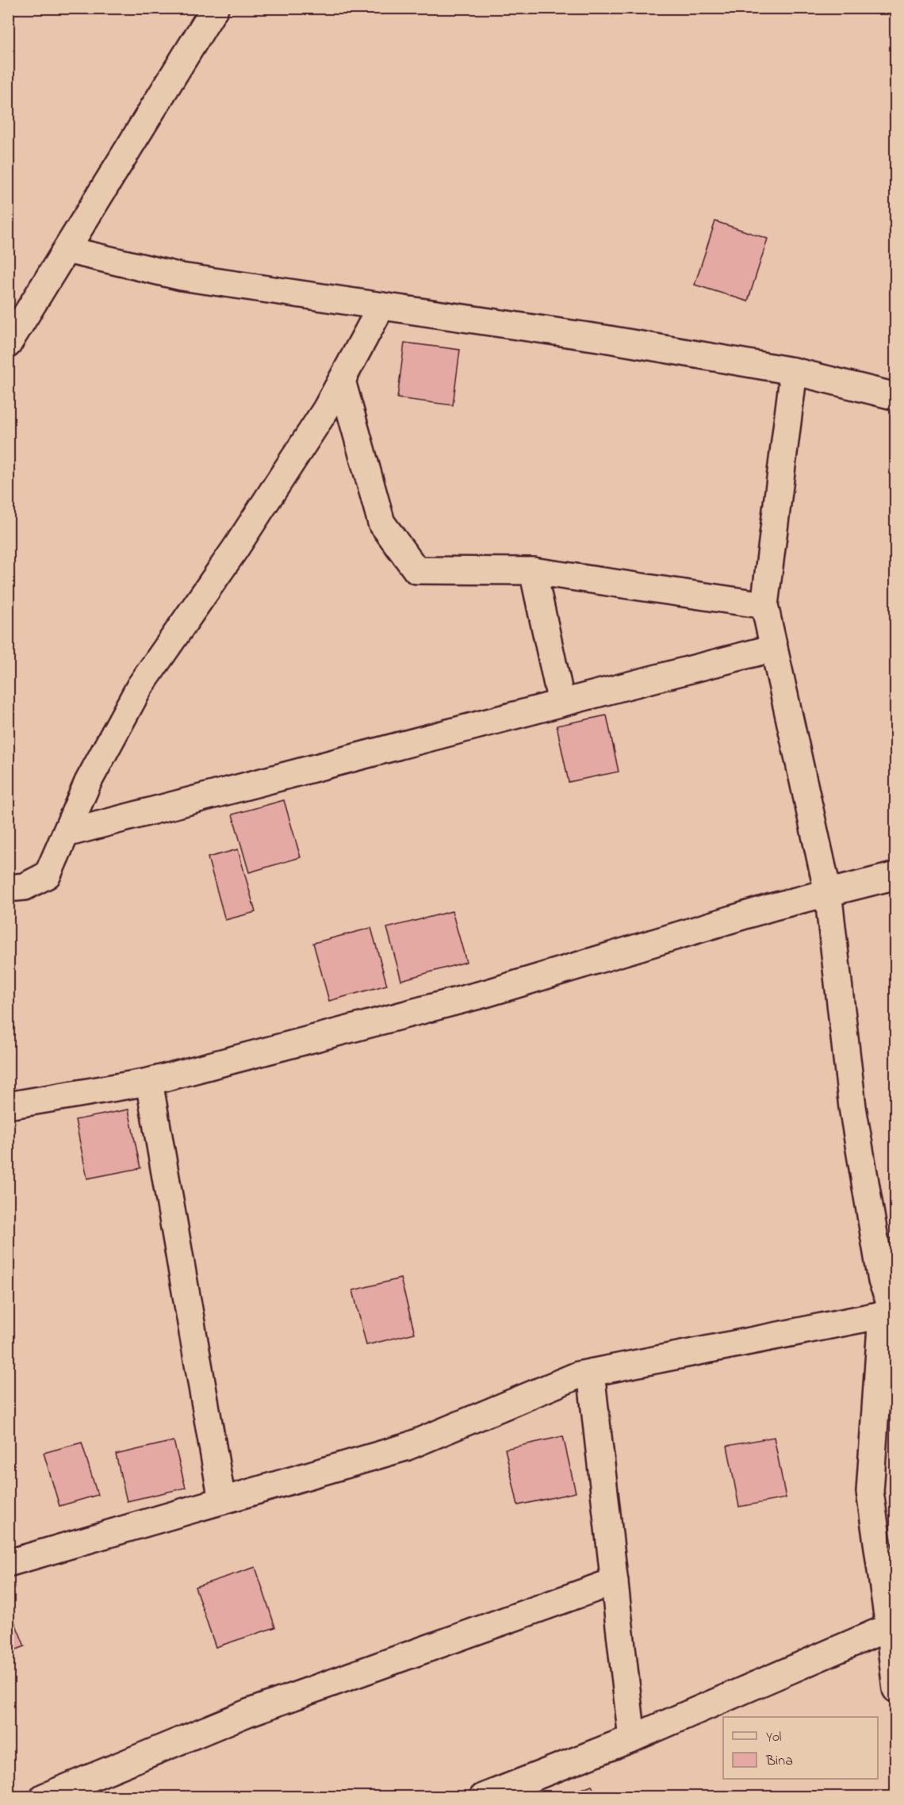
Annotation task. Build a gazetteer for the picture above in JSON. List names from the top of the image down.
{
  "legend": ["Yol", "Bina"]
}
